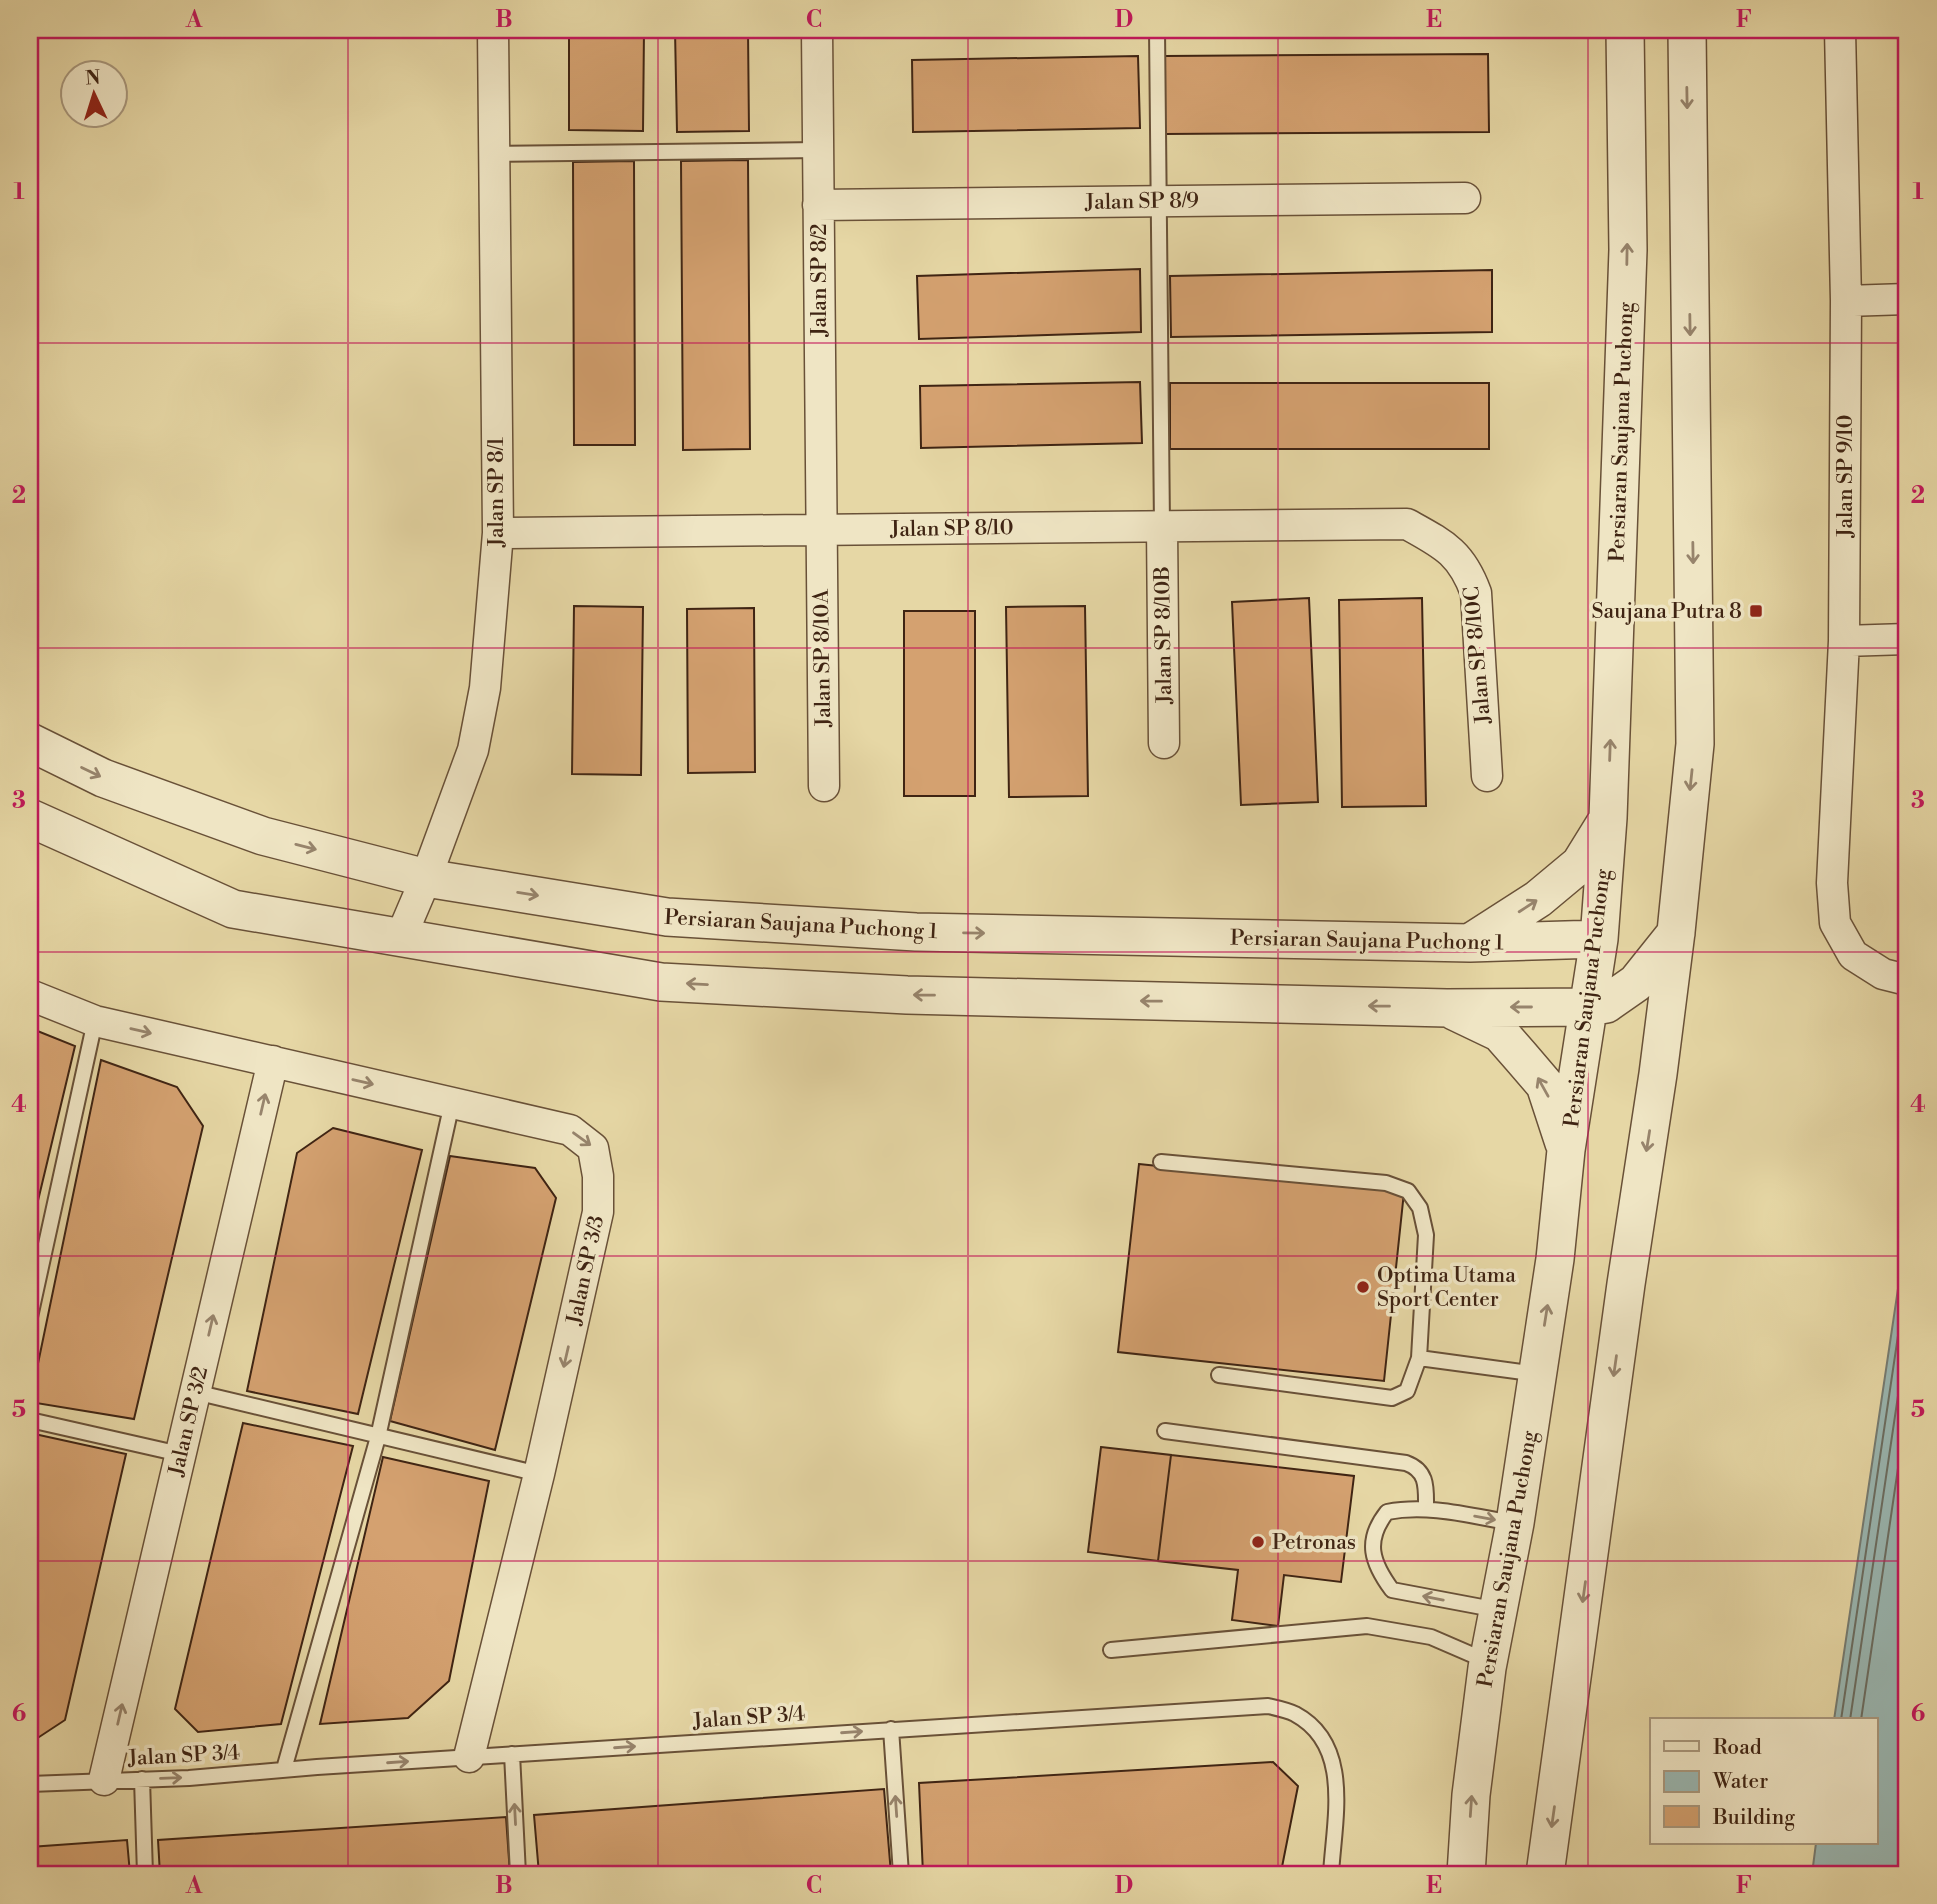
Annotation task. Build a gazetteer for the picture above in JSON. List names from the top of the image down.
{
  "streets": {
    "street": [
      "Jalan SP 8/9",
      "Jalan SP 8/2",
      "Persiaran Saujana Puchong",
      "Jalan SP 9/10",
      "Jalan SP 8/1",
      "Jalan SP 8/10",
      "Jalan SP 8/10B",
      "Jalan SP 8/10C",
      "Jalan SP 8/10A",
      "Persiaran Saujana Puchong 1",
      "Jalan SP 3/3",
      "Jalan SP 3/2"
    ],
    "lane": ["Jalan SP 3/4"]
  },
  "crossings": [
    ["Jalan SP 8/9", "Jalan SP 8/2"],
    ["Jalan SP 8/2", "Jalan SP 8/10"],
    ["Jalan SP 8/2", "Jalan SP 8/10A"],
    ["Persiaran Saujana Puchong", "Persiaran Saujana Puchong 1"],
    ["Jalan SP 8/1", "Jalan SP 8/10"],
    ["Jalan SP 8/1", "Persiaran Saujana Puchong 1"],
    ["Jalan SP 8/10", "Jalan SP 8/10B"],
    ["Jalan SP 8/10", "Jalan SP 8/10C"],
    ["Jalan SP 8/10", "Jalan SP 8/10A"],
    ["Jalan SP 3/3", "Jalan SP 3/2"],
    ["Jalan SP 3/3", "Jalan SP 3/4"],
    ["Jalan SP 3/2", "Jalan SP 3/4"]
  ],
  "one_way": ["Jalan SP 3/2", "Jalan SP 3/4"],
  "places": {
    "transit": ["Saujana Putra 8"],
    "other": ["Optima Utama Sport Center", "Petronas"]
  },
  "legend": ["Road", "Water", "Building"],
  "north": "top",
  "grid": {
    "columns": [
      "A",
      "B",
      "C",
      "D",
      "E",
      "F"
    ],
    "rows": [
      "1",
      "2",
      "3",
      "4",
      "5",
      "6"
    ]
  }
}
